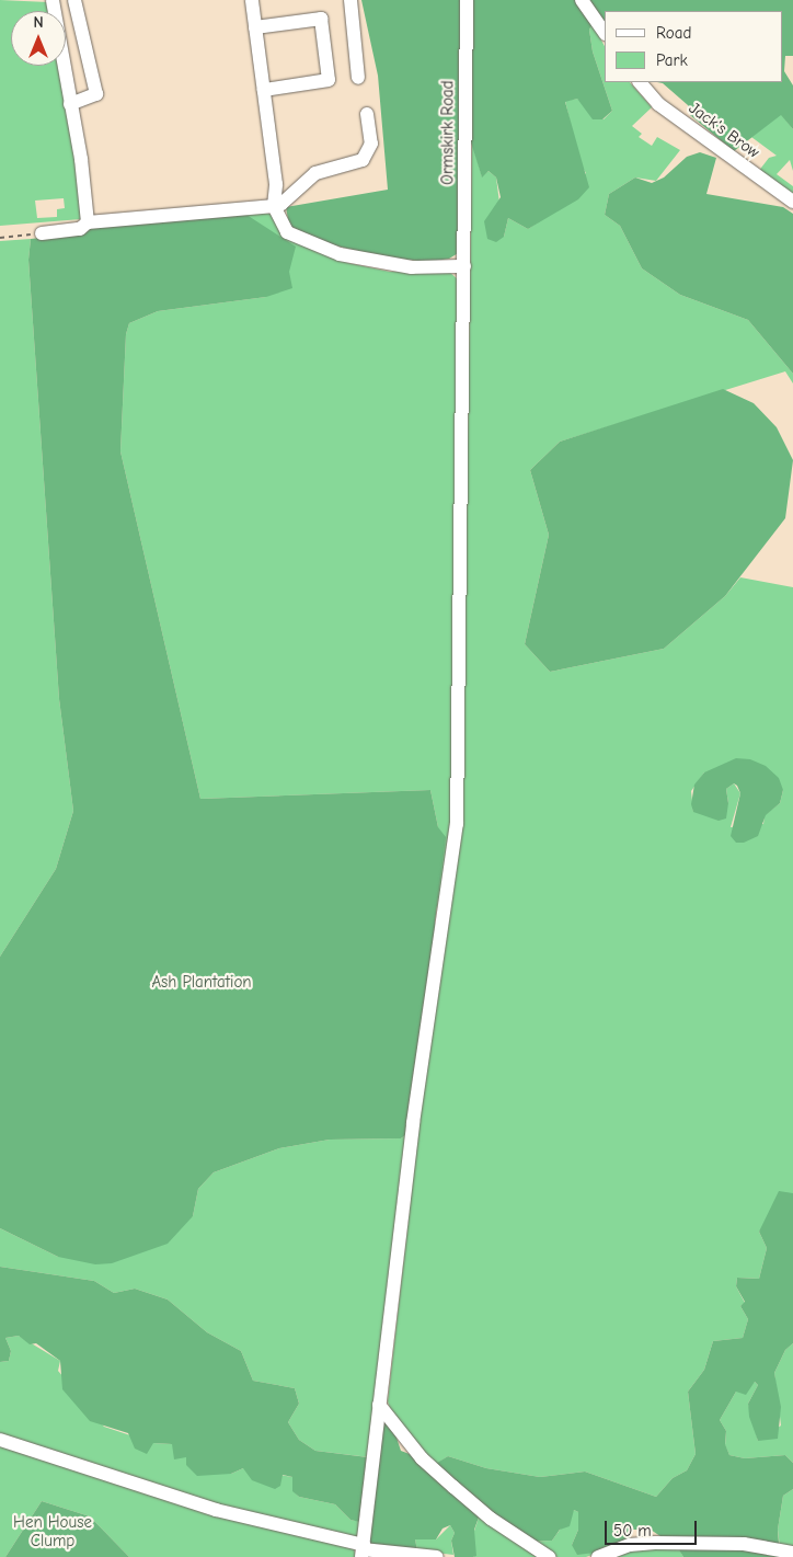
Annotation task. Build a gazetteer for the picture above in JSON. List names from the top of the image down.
{
  "streets": {
    "street": ["Jack's Brow", "Ormskirk Road"]
  },
  "parks": ["Ash Plantation", "Hen House Clump"],
  "legend": ["Road", "Park"],
  "scale_bar": "50 m",
  "north": "top"
}
